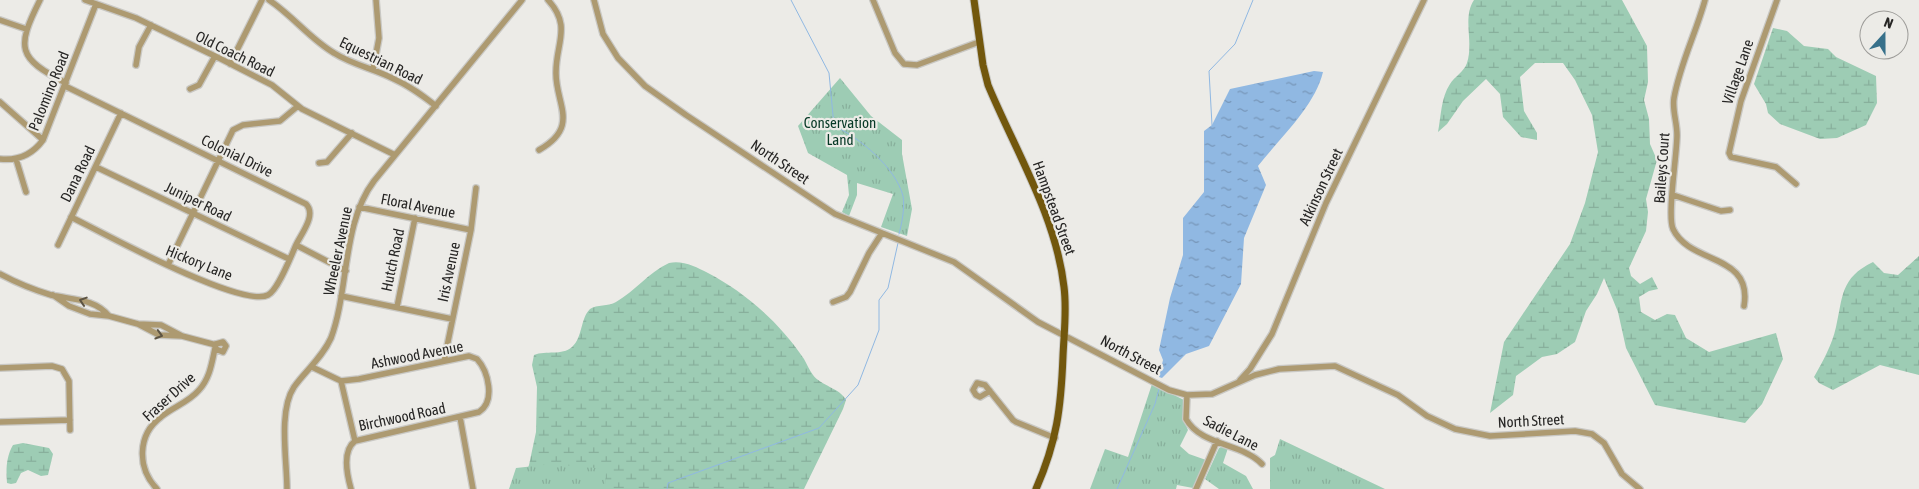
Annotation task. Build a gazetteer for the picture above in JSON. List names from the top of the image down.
{
  "streets": {
    "main road": ["Hampstead Street"],
    "street": [
      "Old Coach Road",
      "Equestrian Road",
      "Village Lane",
      "Palomino Road",
      "Colonial Drive",
      "North Street",
      "Baileys Court",
      "Dana Road",
      "Atkinson Street",
      "Juniper Road",
      "Floral Avenue",
      "Wheeler Avenue",
      "Hutch Road",
      "Hickory Lane",
      "Iris Avenue",
      "Ashwood Avenue",
      "Fraser Drive",
      "Birchwood Road",
      "Sadie Lane"
    ]
  },
  "crossings": [
    ["Old Coach Road", "Palomino Road"],
    ["Old Coach Road", "Wheeler Avenue"],
    ["Equestrian Road", "Wheeler Avenue"],
    ["Palomino Road", "Colonial Drive"],
    ["Colonial Drive", "Dana Road"],
    ["Colonial Drive", "Hickory Lane"],
    ["North Street", "Atkinson Street"],
    ["North Street", "Hampstead Street"],
    ["North Street", "Sadie Lane"],
    ["Dana Road", "Juniper Road"],
    ["Dana Road", "Hickory Lane"],
    ["Juniper Road", "Hickory Lane"],
    ["Floral Avenue", "Wheeler Avenue"],
    ["Floral Avenue", "Hutch Road"],
    ["Floral Avenue", "Iris Avenue"],
    ["Iris Avenue", "Ashwood Avenue"],
    ["Ashwood Avenue", "Birchwood Road"]
  ],
  "parks": ["Conservation Land"],
  "north": "top"
}
